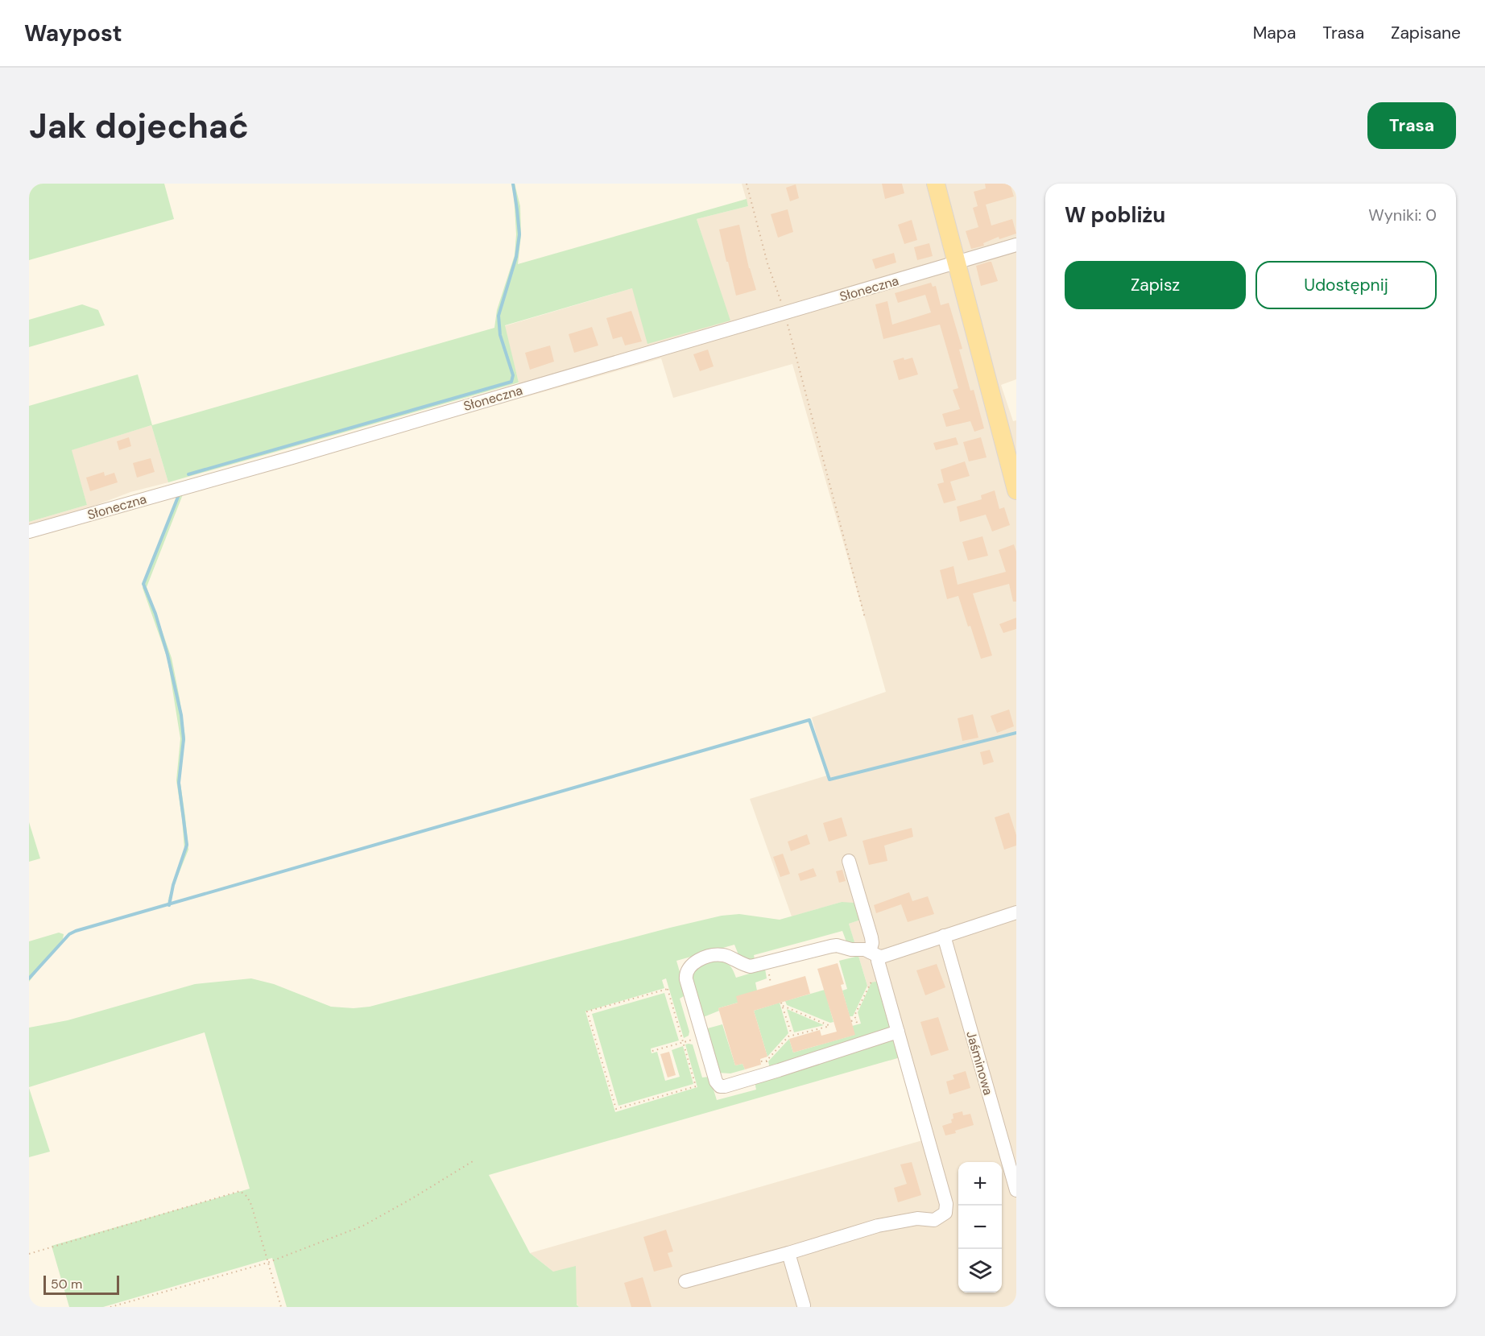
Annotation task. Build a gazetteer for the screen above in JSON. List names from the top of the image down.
{
  "streets": {
    "street": ["Słoneczna", "Jaśminowa"]
  },
  "scale_bar": "50 m",
  "page": {
    "header": "Waypost",
    "nav": ["Mapa", "Trasa", "Zapisane"],
    "buttons": [
      "Trasa",
      ["Zapisz", "Udostępnij"]
    ],
    "title": "Jak dojechać",
    "heading": ["W pobliżu", "Wyniki: 0"],
    "map_buttons": ["+", "−"],
    "scale": "50 m"
  }
}
